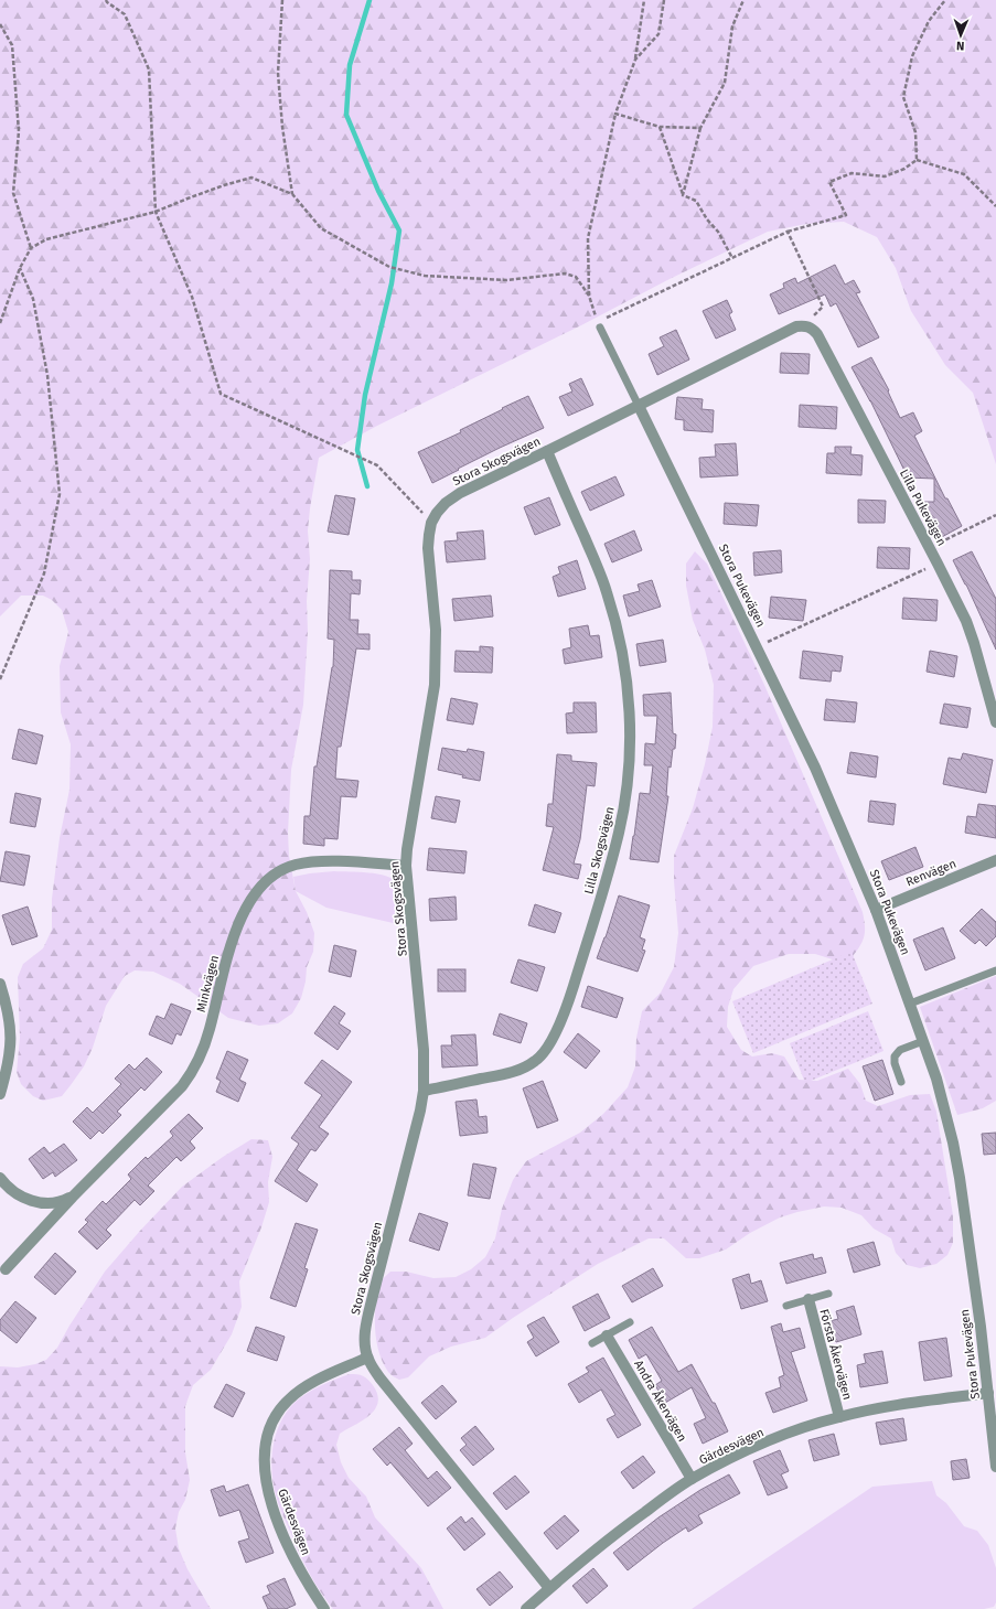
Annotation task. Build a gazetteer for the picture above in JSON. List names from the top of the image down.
{
  "streets": {
    "street": [
      "Stora Skogsvägen",
      "Lilla Pukevägen",
      "Stora Pukevägen",
      "Lilla Skogsvägen",
      "Renvägen",
      "Minkvägen",
      "Första Åkervägen",
      "Andra Åkervägen",
      "Gärdesvägen"
    ]
  },
  "crossings": [
    ["Stora Skogsvägen", "Lilla Pukevägen"],
    ["Stora Skogsvägen", "Stora Pukevägen"],
    ["Stora Skogsvägen", "Lilla Skogsvägen"],
    ["Stora Skogsvägen", "Minkvägen"],
    ["Stora Skogsvägen", "Gärdesvägen"],
    ["Stora Pukevägen", "Renvägen"],
    ["Stora Pukevägen", "Gärdesvägen"],
    ["Första Åkervägen", "Gärdesvägen"],
    ["Andra Åkervägen", "Gärdesvägen"]
  ],
  "north": "bottom"
}
